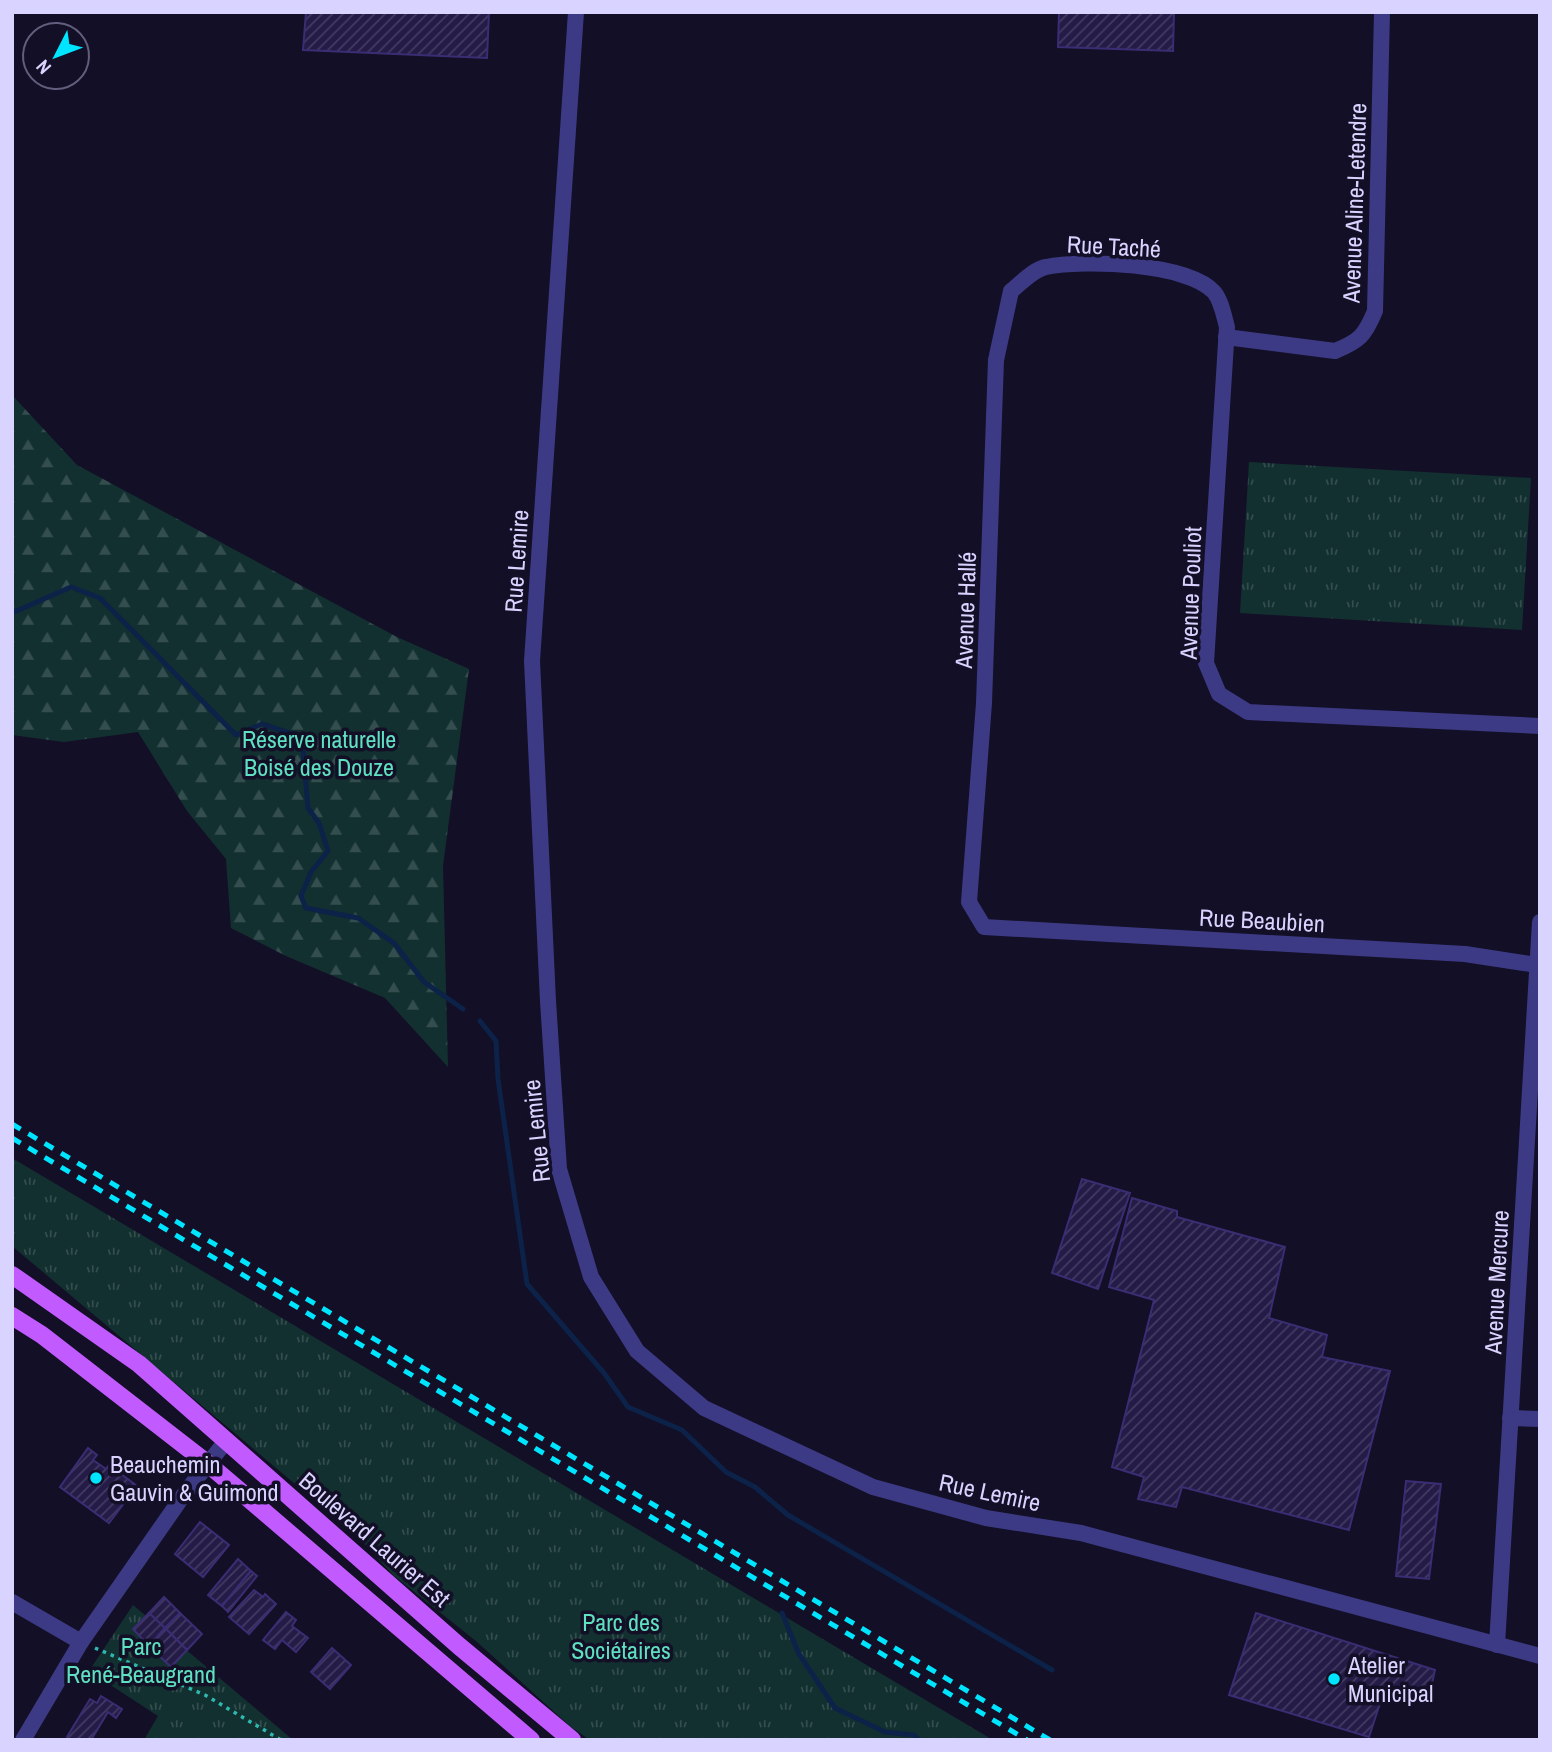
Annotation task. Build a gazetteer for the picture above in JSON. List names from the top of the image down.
{
  "streets": {
    "main road": ["Boulevard Laurier Est"],
    "street": [
      "Avenue Aline-Letendre",
      "Rue Taché",
      "Rue Lemire",
      "Avenue Pouliot",
      "Avenue Hallé",
      "Rue Beaubien",
      "Avenue Mercure"
    ]
  },
  "crossings": [
    ["Avenue Aline-Letendre", "Avenue Pouliot"],
    ["Rue Taché", "Avenue Pouliot"],
    ["Rue Taché", "Avenue Hallé"],
    ["Rue Lemire", "Avenue Mercure"],
    ["Avenue Hallé", "Rue Beaubien"],
    ["Rue Beaubien", "Avenue Mercure"]
  ],
  "parks": ["Réserve naturelle Boisé des Douze", "Parc des Sociétaires", "Parc René-Beaugrand"],
  "places": ["Beauchemin Gauvin & Guimond", "Atelier Municipal"],
  "north": "bottom left"
}
